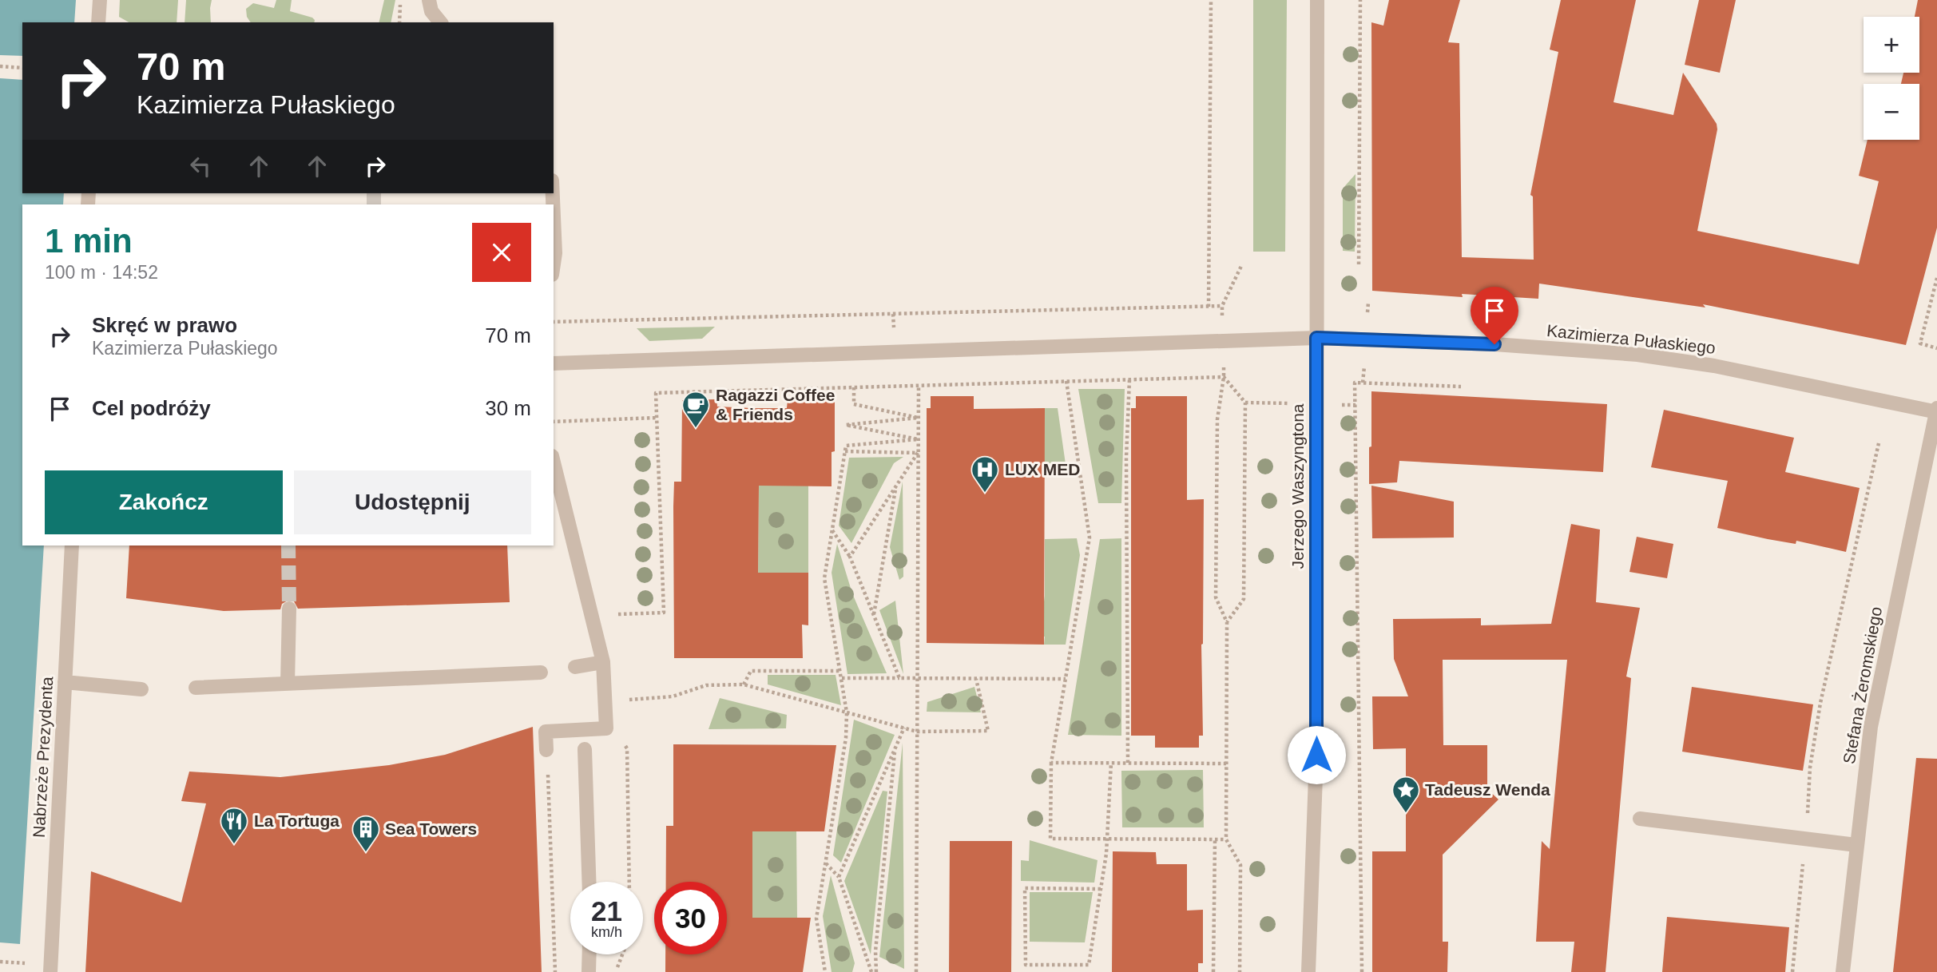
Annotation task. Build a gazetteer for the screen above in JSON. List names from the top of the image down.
{
  "streets": {
    "street": [
      "Kazimierza Pułaskiego",
      "Jerzego Waszyngtona",
      "Stefana Żeromskiego",
      "Nabrzeże Prezydenta"
    ]
  },
  "crossings": [
    ["Kazimierza Pułaskiego", "Jerzego Waszyngtona"],
    ["Kazimierza Pułaskiego", "Stefana Żeromskiego"]
  ],
  "places": {
    "cafe": ["Ragazzi Coffee & Friends"],
    "hospital": ["LUX MED"],
    "place": ["Tadeusz Wenda"],
    "restaurant": ["La Tortuga"],
    "building": ["Sea Towers"]
  },
  "page": {
    "map_buttons": ["+", "−"],
    "turn": ["70 m", "Kazimierza Pułaskiego"],
    "heading": ["1 min", "100 m · 14:52"],
    "list": [
      {
        "name": "Skręć w prawo",
        "note": "Kazimierza Pułaskiego",
        "value": "70 m"
      },
      {
        "name": "Cel podróży",
        "value": "30 m"
      }
    ],
    "buttons": ["Zakończ", "Udostępnij"],
    "speed": "21 km/h",
    "limit": "30"
  }
}
